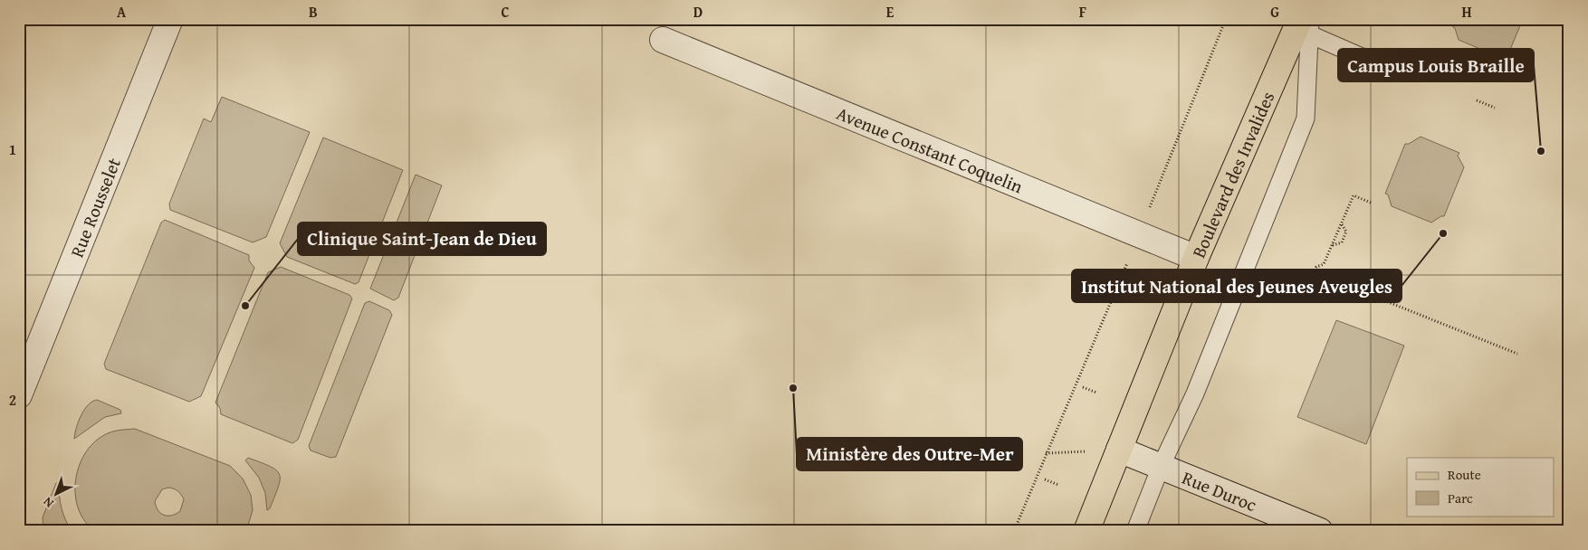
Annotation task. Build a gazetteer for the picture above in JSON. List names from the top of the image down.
{
  "streets": {
    "main road": ["Boulevard des Invalides"],
    "street": ["Avenue Constant Coquelin", "Rue Rousselet", "Rue Duroc"]
  },
  "crossings": [
    ["Avenue Constant Coquelin", "Boulevard des Invalides"],
    ["Boulevard des Invalides", "Rue Duroc"]
  ],
  "places": [
    "Campus Louis Braille",
    "Institut National des Jeunes Aveugles",
    "Clinique Saint-Jean de Dieu",
    "Ministère des Outre-Mer"
  ],
  "legend": ["Route", "Parc"],
  "north": "bottom left",
  "grid": {
    "columns": [
      "A",
      "B",
      "C",
      "D",
      "E",
      "F",
      "G",
      "H"
    ],
    "rows": ["1", "2"]
  }
}
